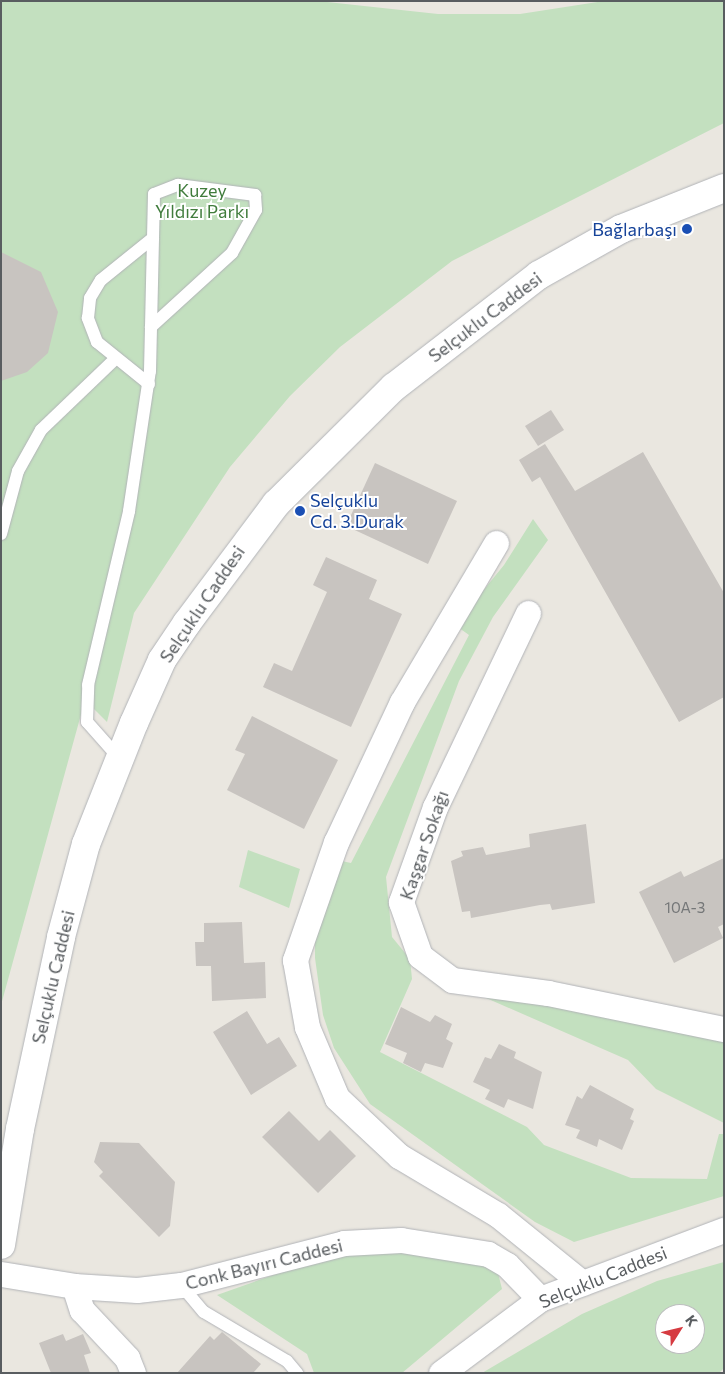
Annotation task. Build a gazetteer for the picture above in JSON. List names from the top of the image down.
{
  "streets": {
    "street": ["Selçuklu Caddesi", "Kaşgar Sokağı", "Conk Bayırı Caddesi"]
  },
  "crossings": [
    ["Selçuklu Caddesi", "Conk Bayırı Caddesi"]
  ],
  "parks": ["Kuzey Yıldızı Parkı"],
  "places": ["Bağlarbaşı", "Selçuklu Cd. 3.Durak"],
  "house_numbers": ["10A-3"],
  "north": "top right"
}
